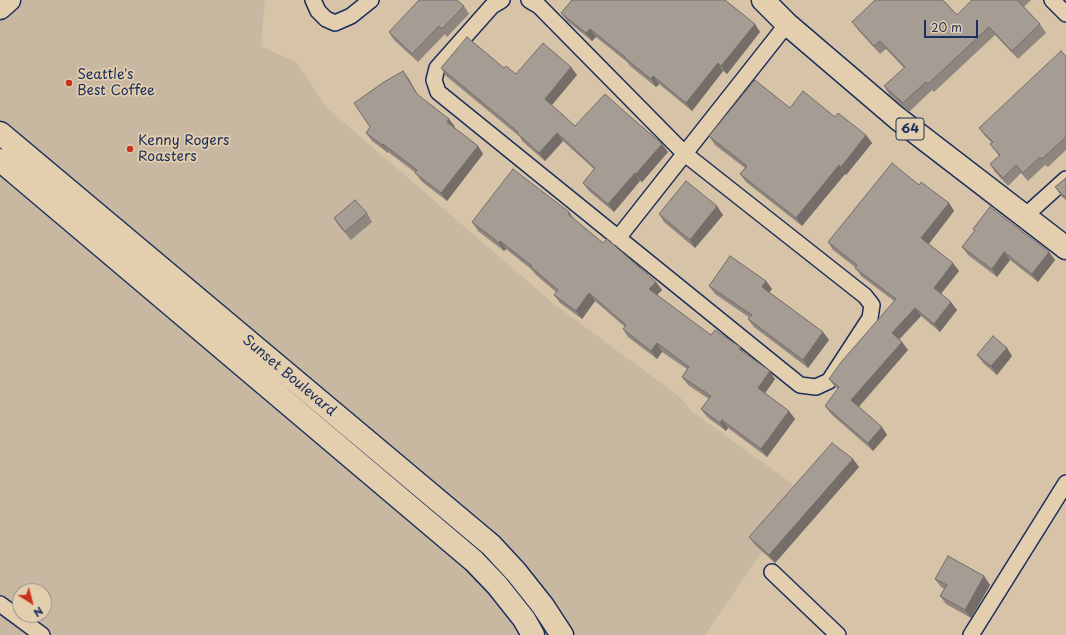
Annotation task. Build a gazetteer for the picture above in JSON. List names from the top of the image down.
{
  "streets": {
    "main road": ["64", "Sunset Boulevard"]
  },
  "places": ["Seattle's Best Coffee", "Kenny Rogers Roasters"],
  "scale_bar": "20 m",
  "north": "bottom right"
}
